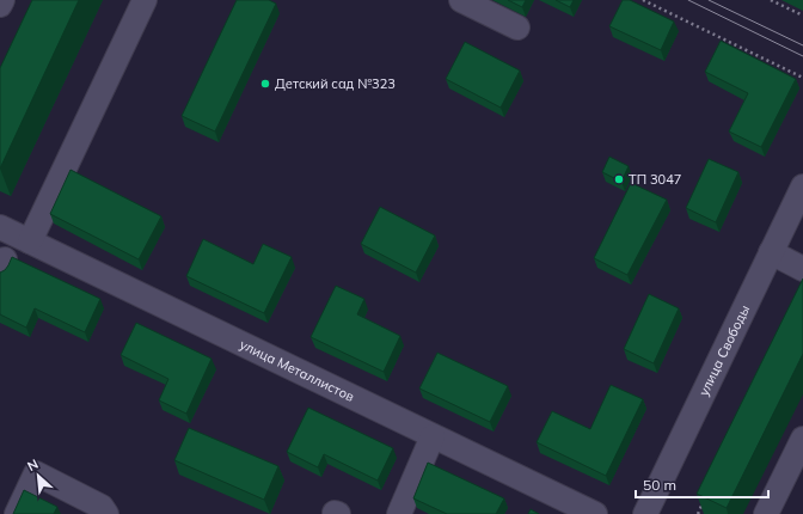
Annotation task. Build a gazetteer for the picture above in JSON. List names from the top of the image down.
{
  "streets": {
    "street": ["улица Свободы", "улица Металлистов"]
  },
  "places": ["Детский сад №323", "ТП 3047"],
  "scale_bar": "50 m",
  "north": "top left"
}
